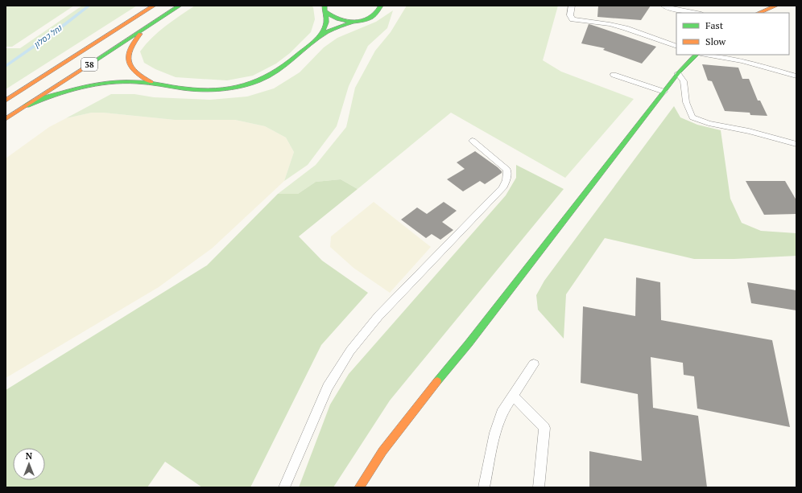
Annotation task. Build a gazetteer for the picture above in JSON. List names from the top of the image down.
{
  "streets": {
    "main road": ["38"]
  },
  "water": ["נחל כסלון"],
  "legend": ["Fast", "Slow"],
  "north": "top"
}
